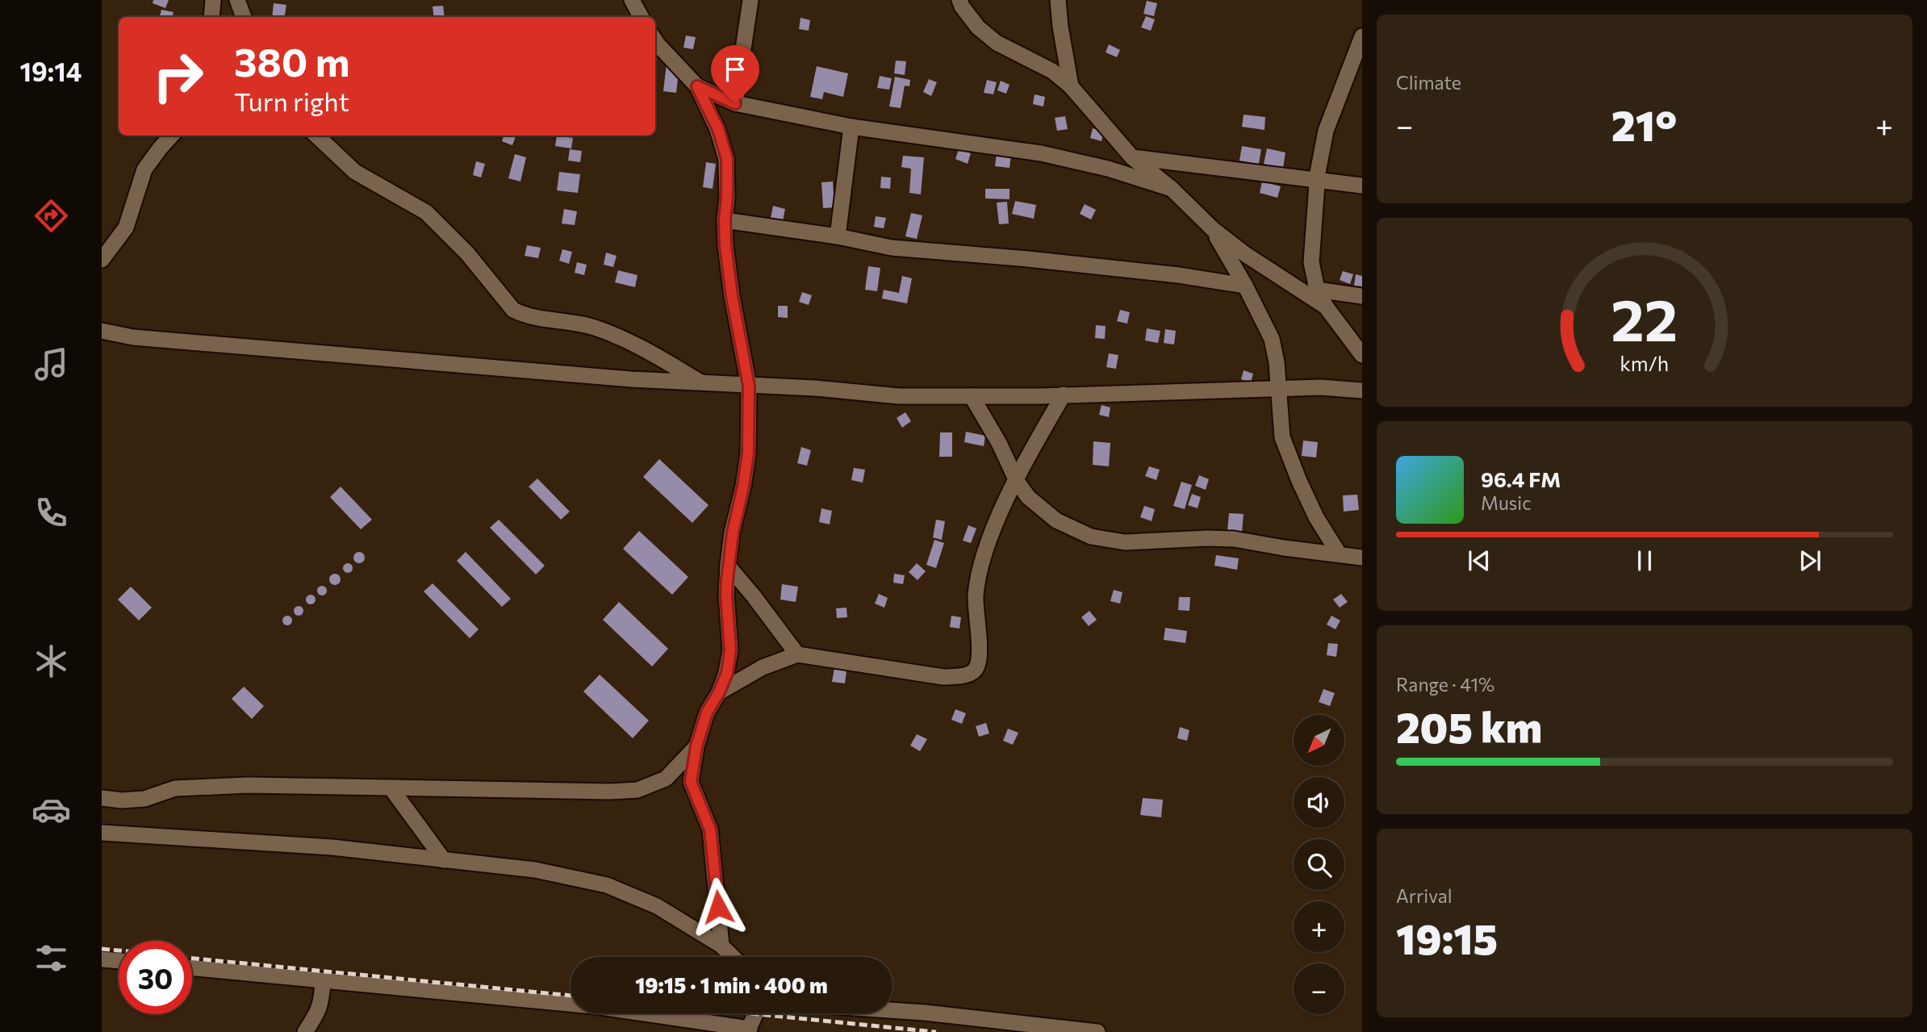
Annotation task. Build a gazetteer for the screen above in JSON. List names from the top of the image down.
{
  "north": "bottom left",
  "page": {
    "tabs": "19:14",
    "tile": [
      "Climate",
      ["Range · 41%", "205 km"],
      ["Arrival", "19:15"]
    ],
    "turn": ["380 m", "Turn right"],
    "heat": ["−", "21°", "+"],
    "song": ["96.4 FM", "Music"],
    "map_buttons": ["+", "−"],
    "limit": "30",
    "trip": "19:15 · 1 min · 400 m",
    "gauge": ["22", "km/h"]
  }
}
